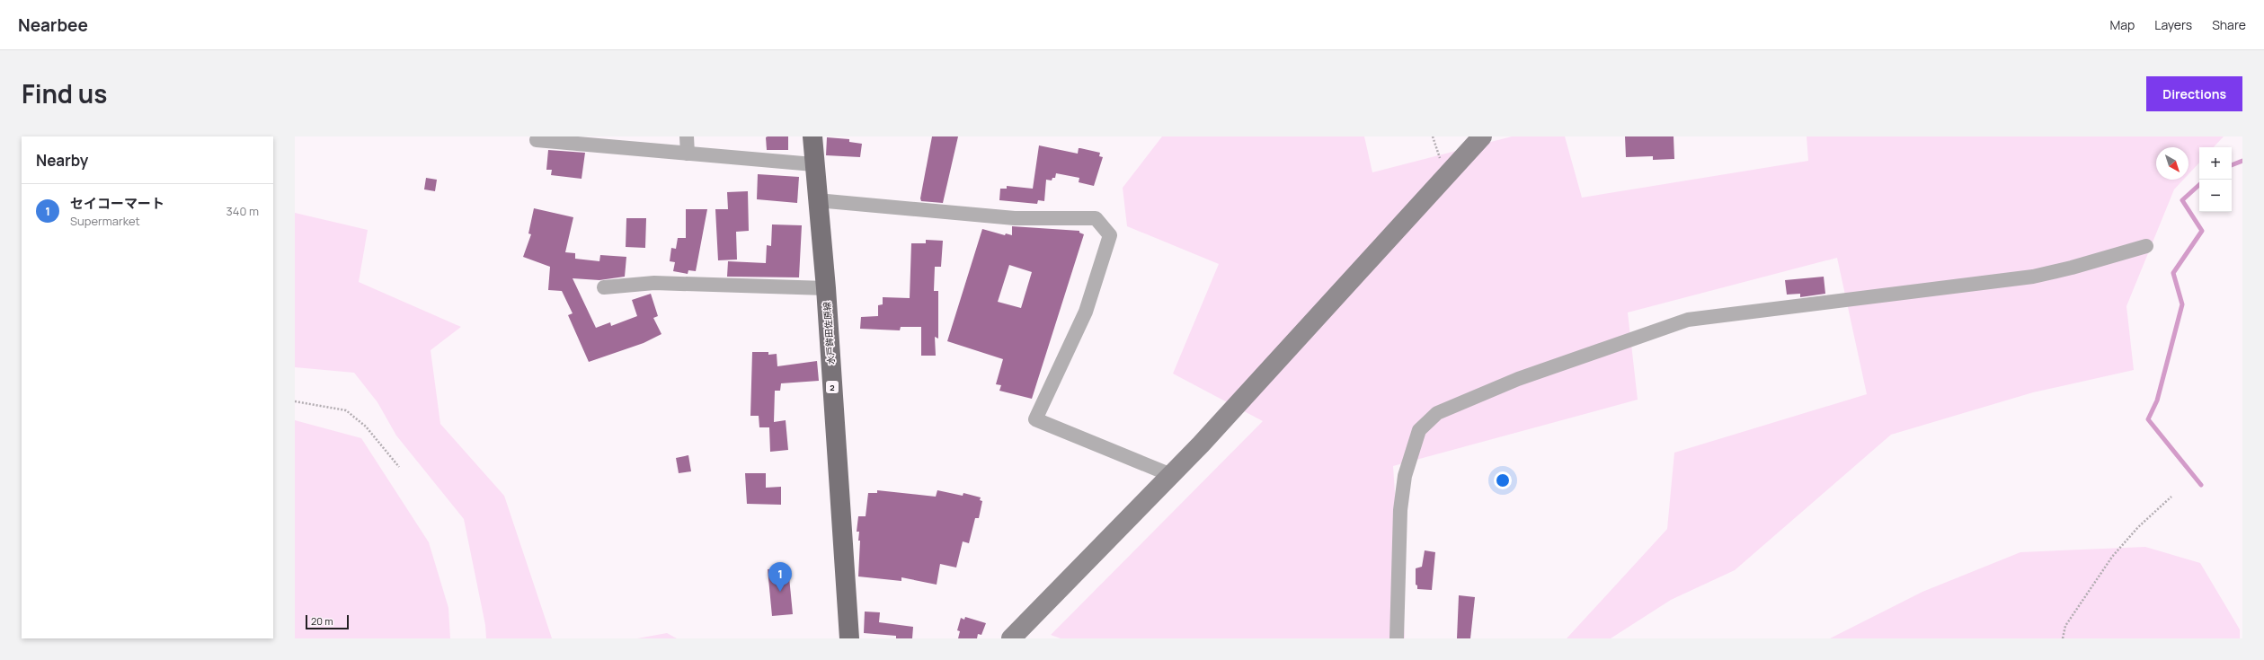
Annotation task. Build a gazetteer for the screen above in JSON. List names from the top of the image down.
{
  "streets": {
    "main road": ["水戸鉾田佐原線", "2"]
  },
  "scale_bar": "20 m",
  "north": "bottom right",
  "page": {
    "header": "Nearbee",
    "nav": ["Map", "Layers", "Share"],
    "title": "Find us",
    "buttons": "Directions",
    "heading": "Nearby",
    "map_buttons": ["+", "−"],
    "list": [
      {
        "mark": "1",
        "name": "セイコーマート",
        "note": "Supermarket",
        "value": "340 m"
      }
    ],
    "pins": "1",
    "scale": "20 m"
  }
}
